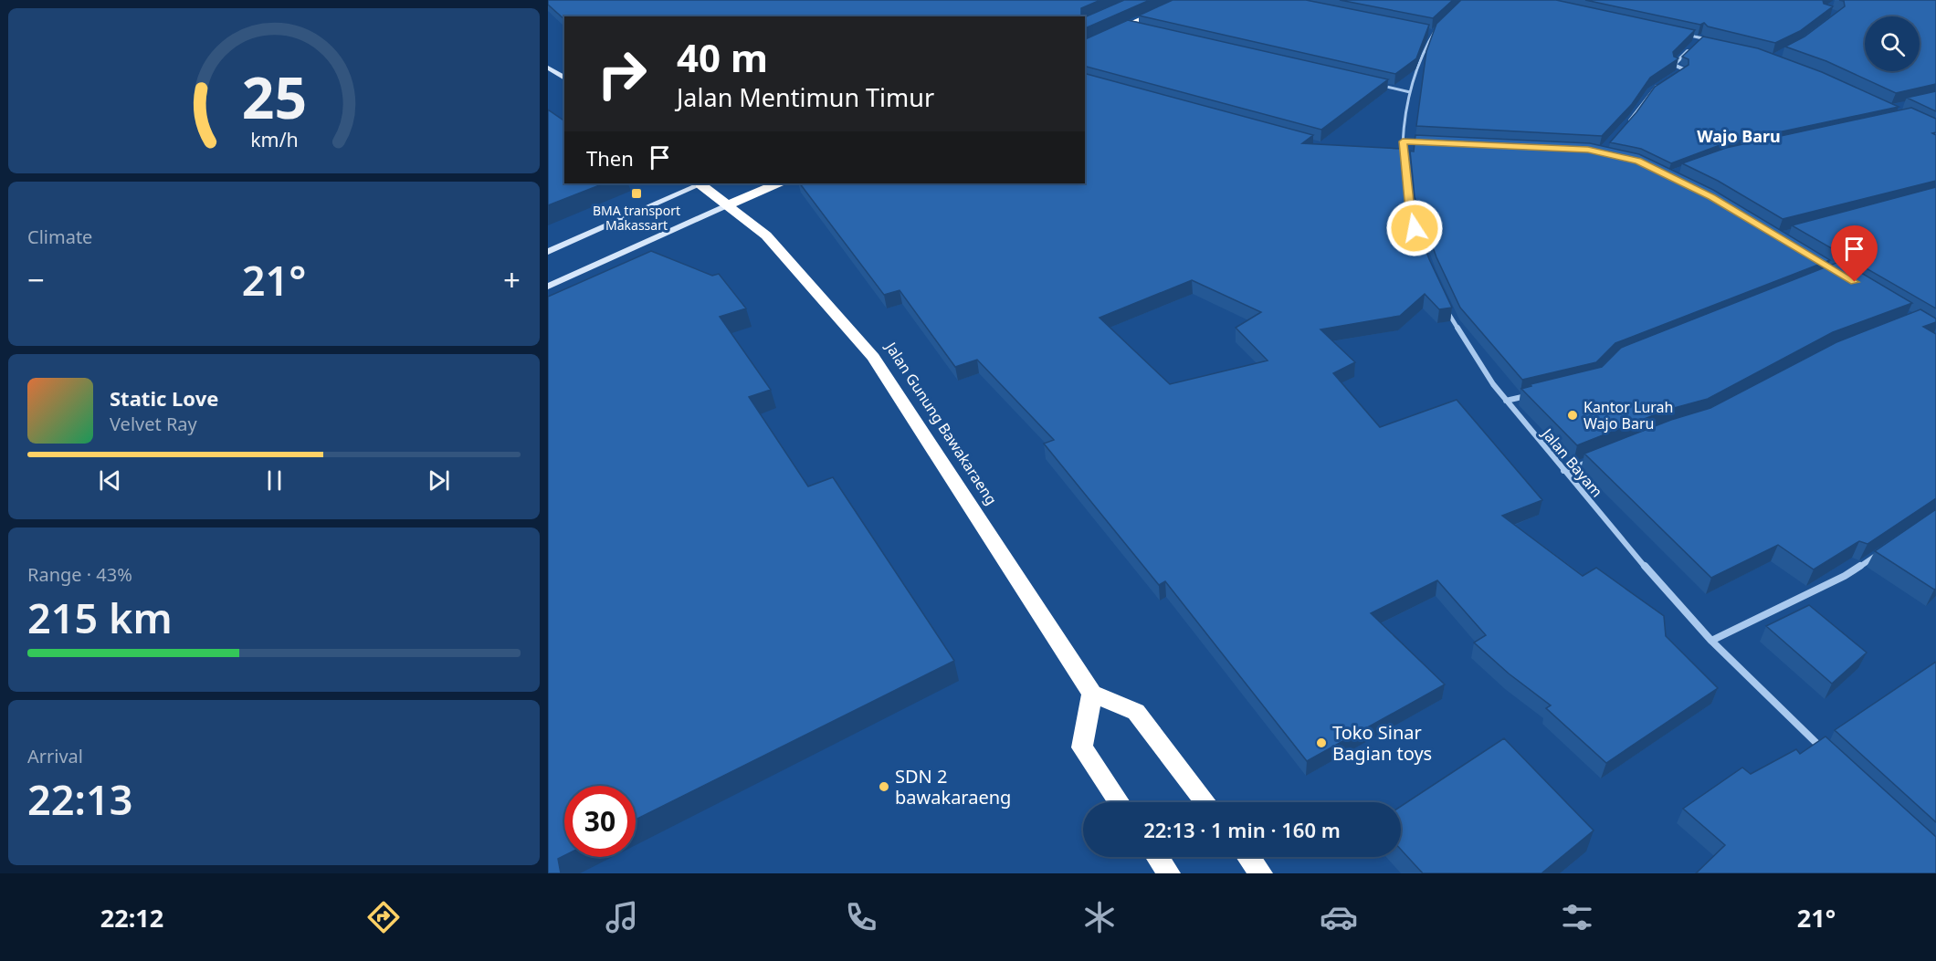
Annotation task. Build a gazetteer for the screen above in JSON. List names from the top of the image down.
{
  "streets": {
    "highway": ["Jalan Gunung Bawakaraeng"],
    "street": ["Jalan Bayam"]
  },
  "districts": ["Wajo Baru"],
  "places": {
    "transit": ["BMA transport Makassart"],
    "other": ["Kantor Lurah Wajo Baru", "Toko Sinar Bagian toys", "SDN 2 bawakaraeng"]
  },
  "page": {
    "turn": ["40 m", "Jalan Mentimun Timur"],
    "then": "Then",
    "tile": [
      "Climate",
      ["Range · 43%", "215 km"],
      ["Arrival", "22:13"]
    ],
    "heat": ["−", "21°", "+"],
    "song": ["Static Love", "Velvet Ray"],
    "limit": "30",
    "trip": "22:13 · 1 min · 160 m",
    "tabs": ["22:12", "21°"],
    "gauge": ["25", "km/h"]
  }
}
